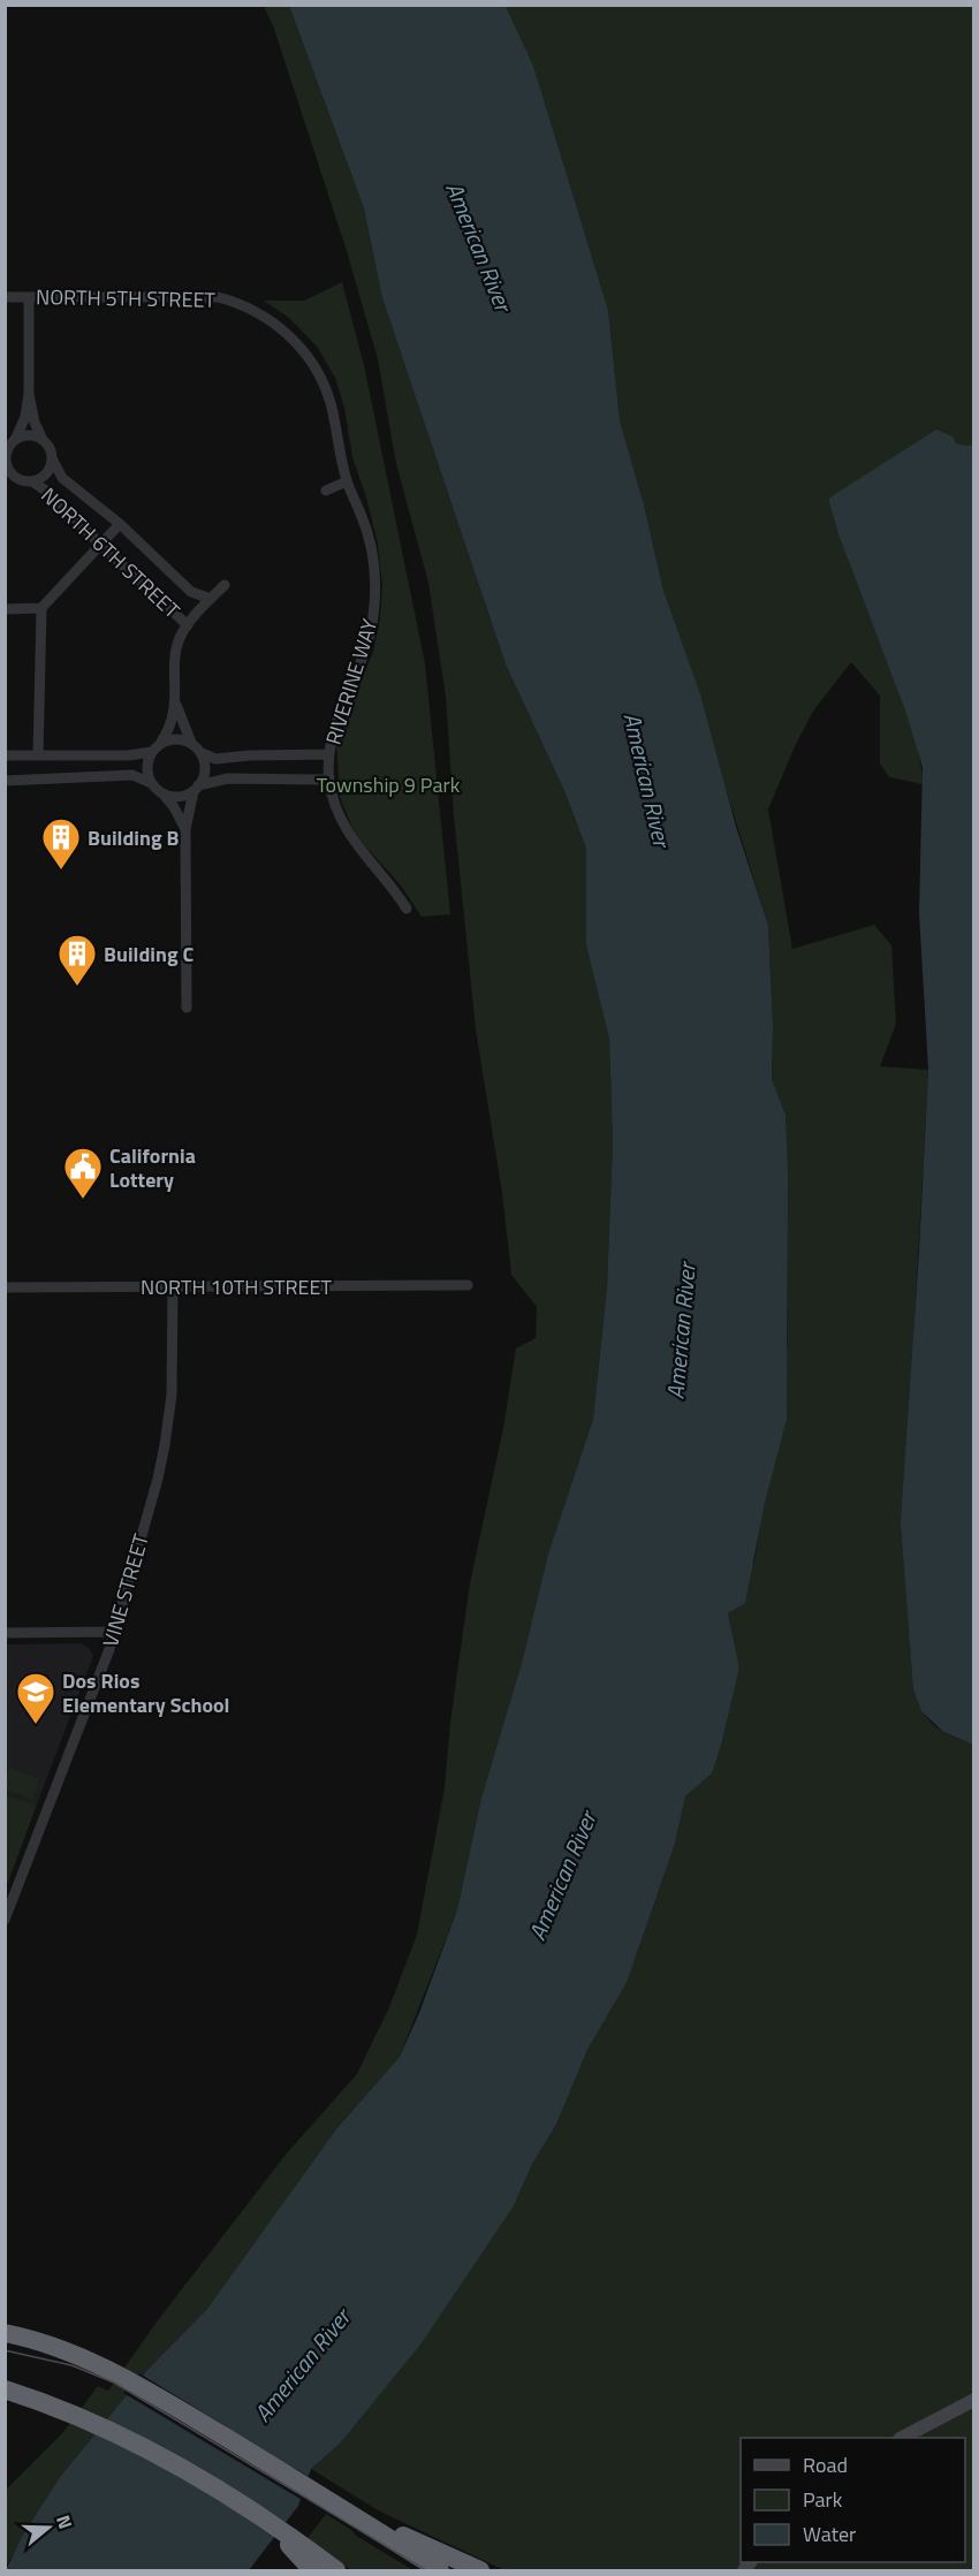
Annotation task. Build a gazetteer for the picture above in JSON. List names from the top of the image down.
{
  "streets": {
    "street": [
      "NORTH 5TH STREET",
      "NORTH 6TH STREET",
      "RIVERINE WAY",
      "NORTH 10TH STREET",
      "VINE STREET"
    ]
  },
  "crossings": [
    ["NORTH 5TH STREET", "RIVERINE WAY"],
    ["NORTH 10TH STREET", "VINE STREET"]
  ],
  "water": ["American River"],
  "parks": ["Township 9 Park"],
  "places": {
    "building": ["Building B", "Building C"],
    "public building": ["California Lottery"],
    "school or university": ["Dos Rios Elementary School"]
  },
  "legend": ["Road", "Park", "Water"],
  "north": "right"
}
